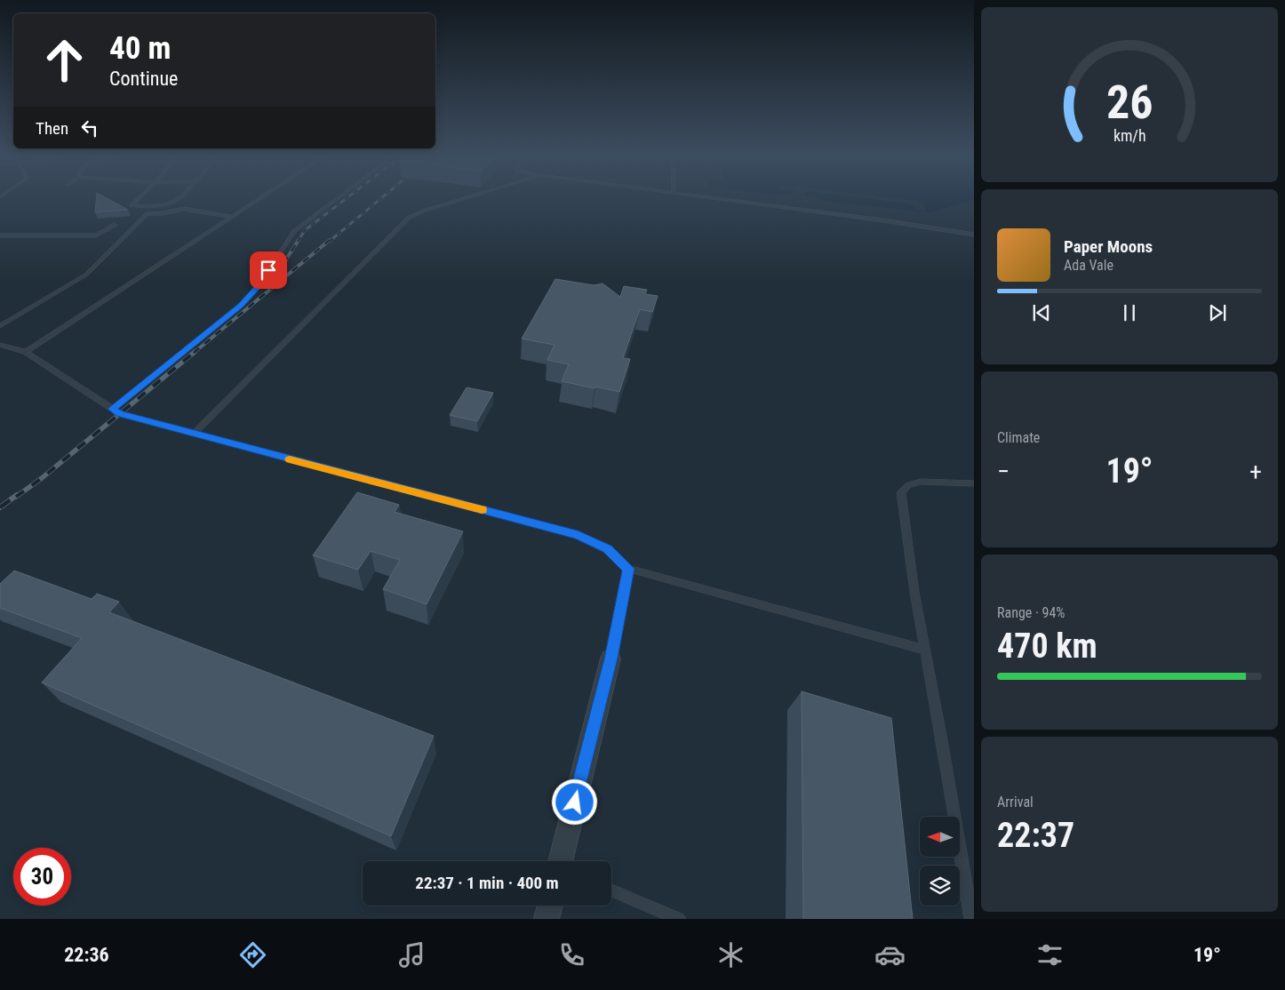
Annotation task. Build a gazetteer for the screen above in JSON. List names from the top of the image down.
{
  "north": "left",
  "page": {
    "turn": ["40 m", "Continue"],
    "then": "Then",
    "song": ["Paper Moons", "Ada Vale"],
    "tile": [
      "Climate",
      ["Range · 94%", "470 km"],
      ["Arrival", "22:37"]
    ],
    "heat": ["−", "19°", "+"],
    "limit": "30",
    "trip": "22:37 · 1 min · 400 m",
    "tabs": ["22:36", "19°"],
    "gauge": ["26", "km/h"]
  }
}
